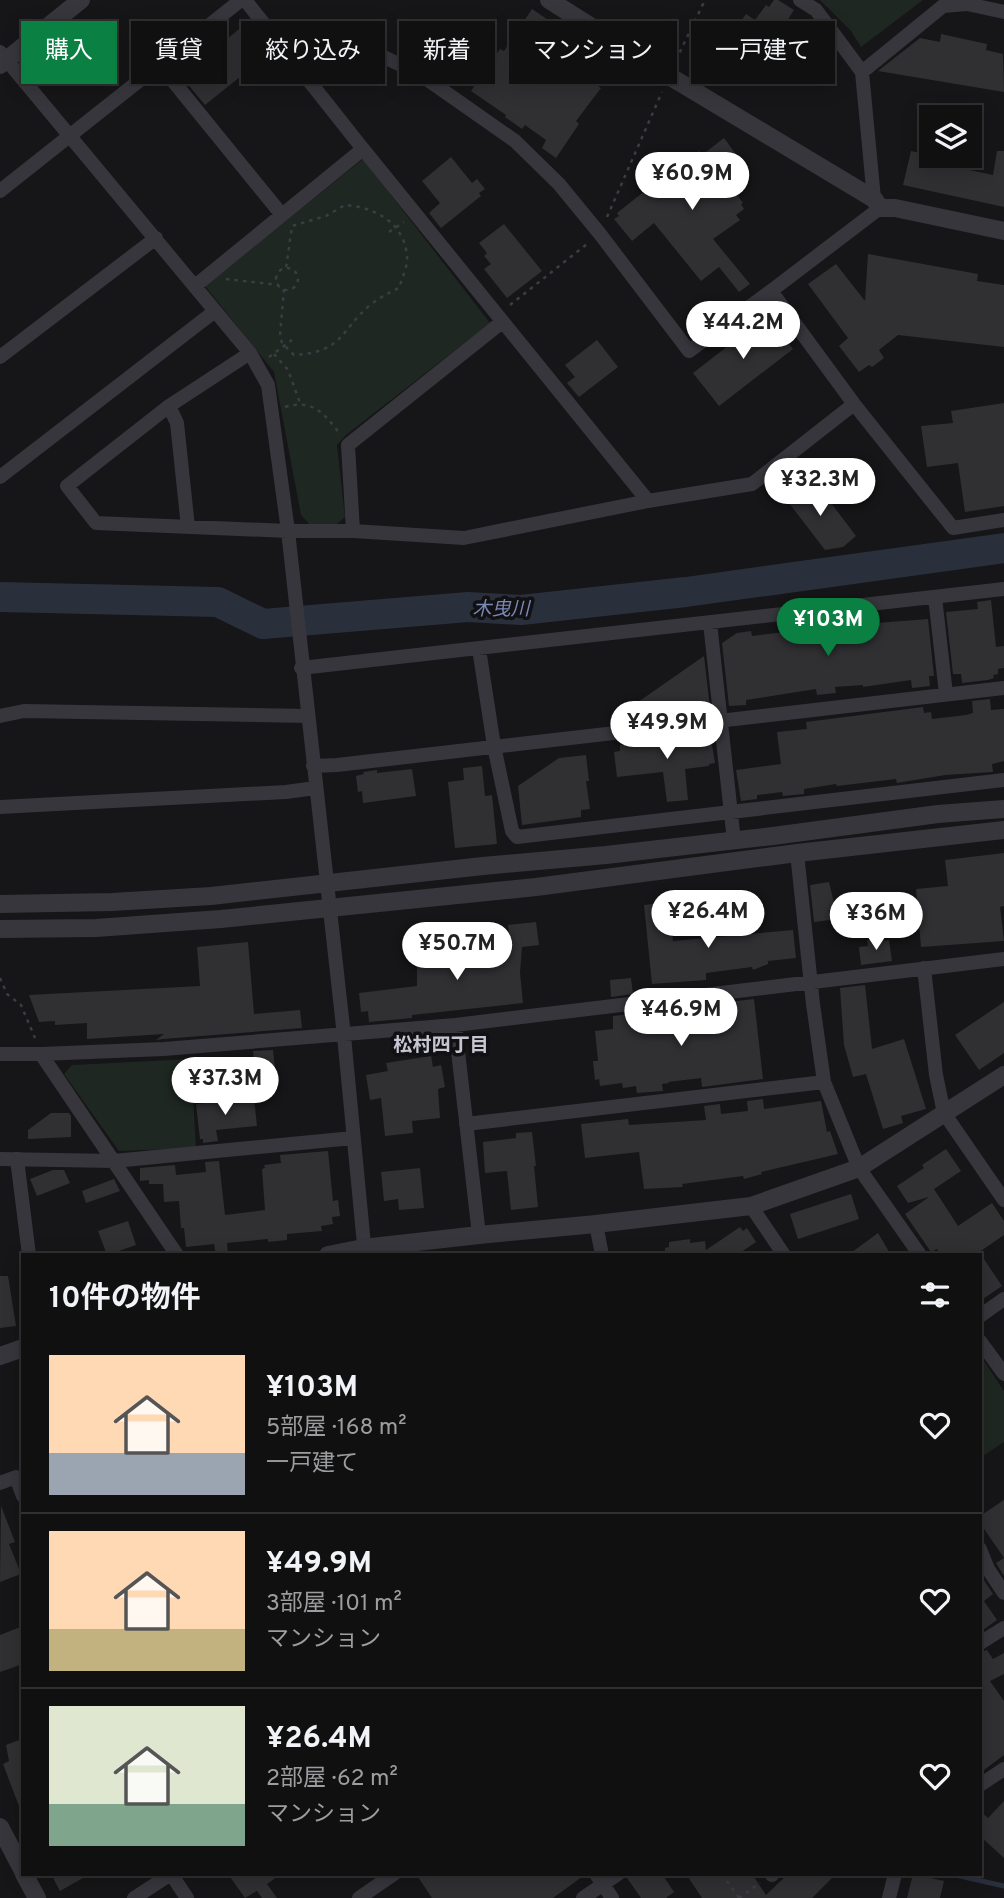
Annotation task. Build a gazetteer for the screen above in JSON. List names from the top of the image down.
{
  "districts": ["松村四丁目"],
  "water": ["木曳川"],
  "page": {
    "chip": [
      "購入",
      "賃貸",
      "絞り込み",
      "新着",
      "マンション",
      "一戸建て"
    ],
    "price": [
      "¥60.9M",
      "¥44.2M",
      "¥32.3M",
      "¥103M",
      "¥49.9M",
      "¥26.4M",
      "¥36M",
      "¥50.7M",
      "¥46.9M",
      "¥37.3M"
    ],
    "heading": "10件の物件",
    "list": [
      {
        "name": "¥103M",
        "note": "5部屋 · 168 m² · 一戸建て"
      },
      {
        "name": "¥49.9M",
        "note": "3部屋 · 101 m² · マンション"
      },
      {
        "name": "¥26.4M",
        "note": "2部屋 · 62 m² · マンション"
      }
    ]
  }
}
